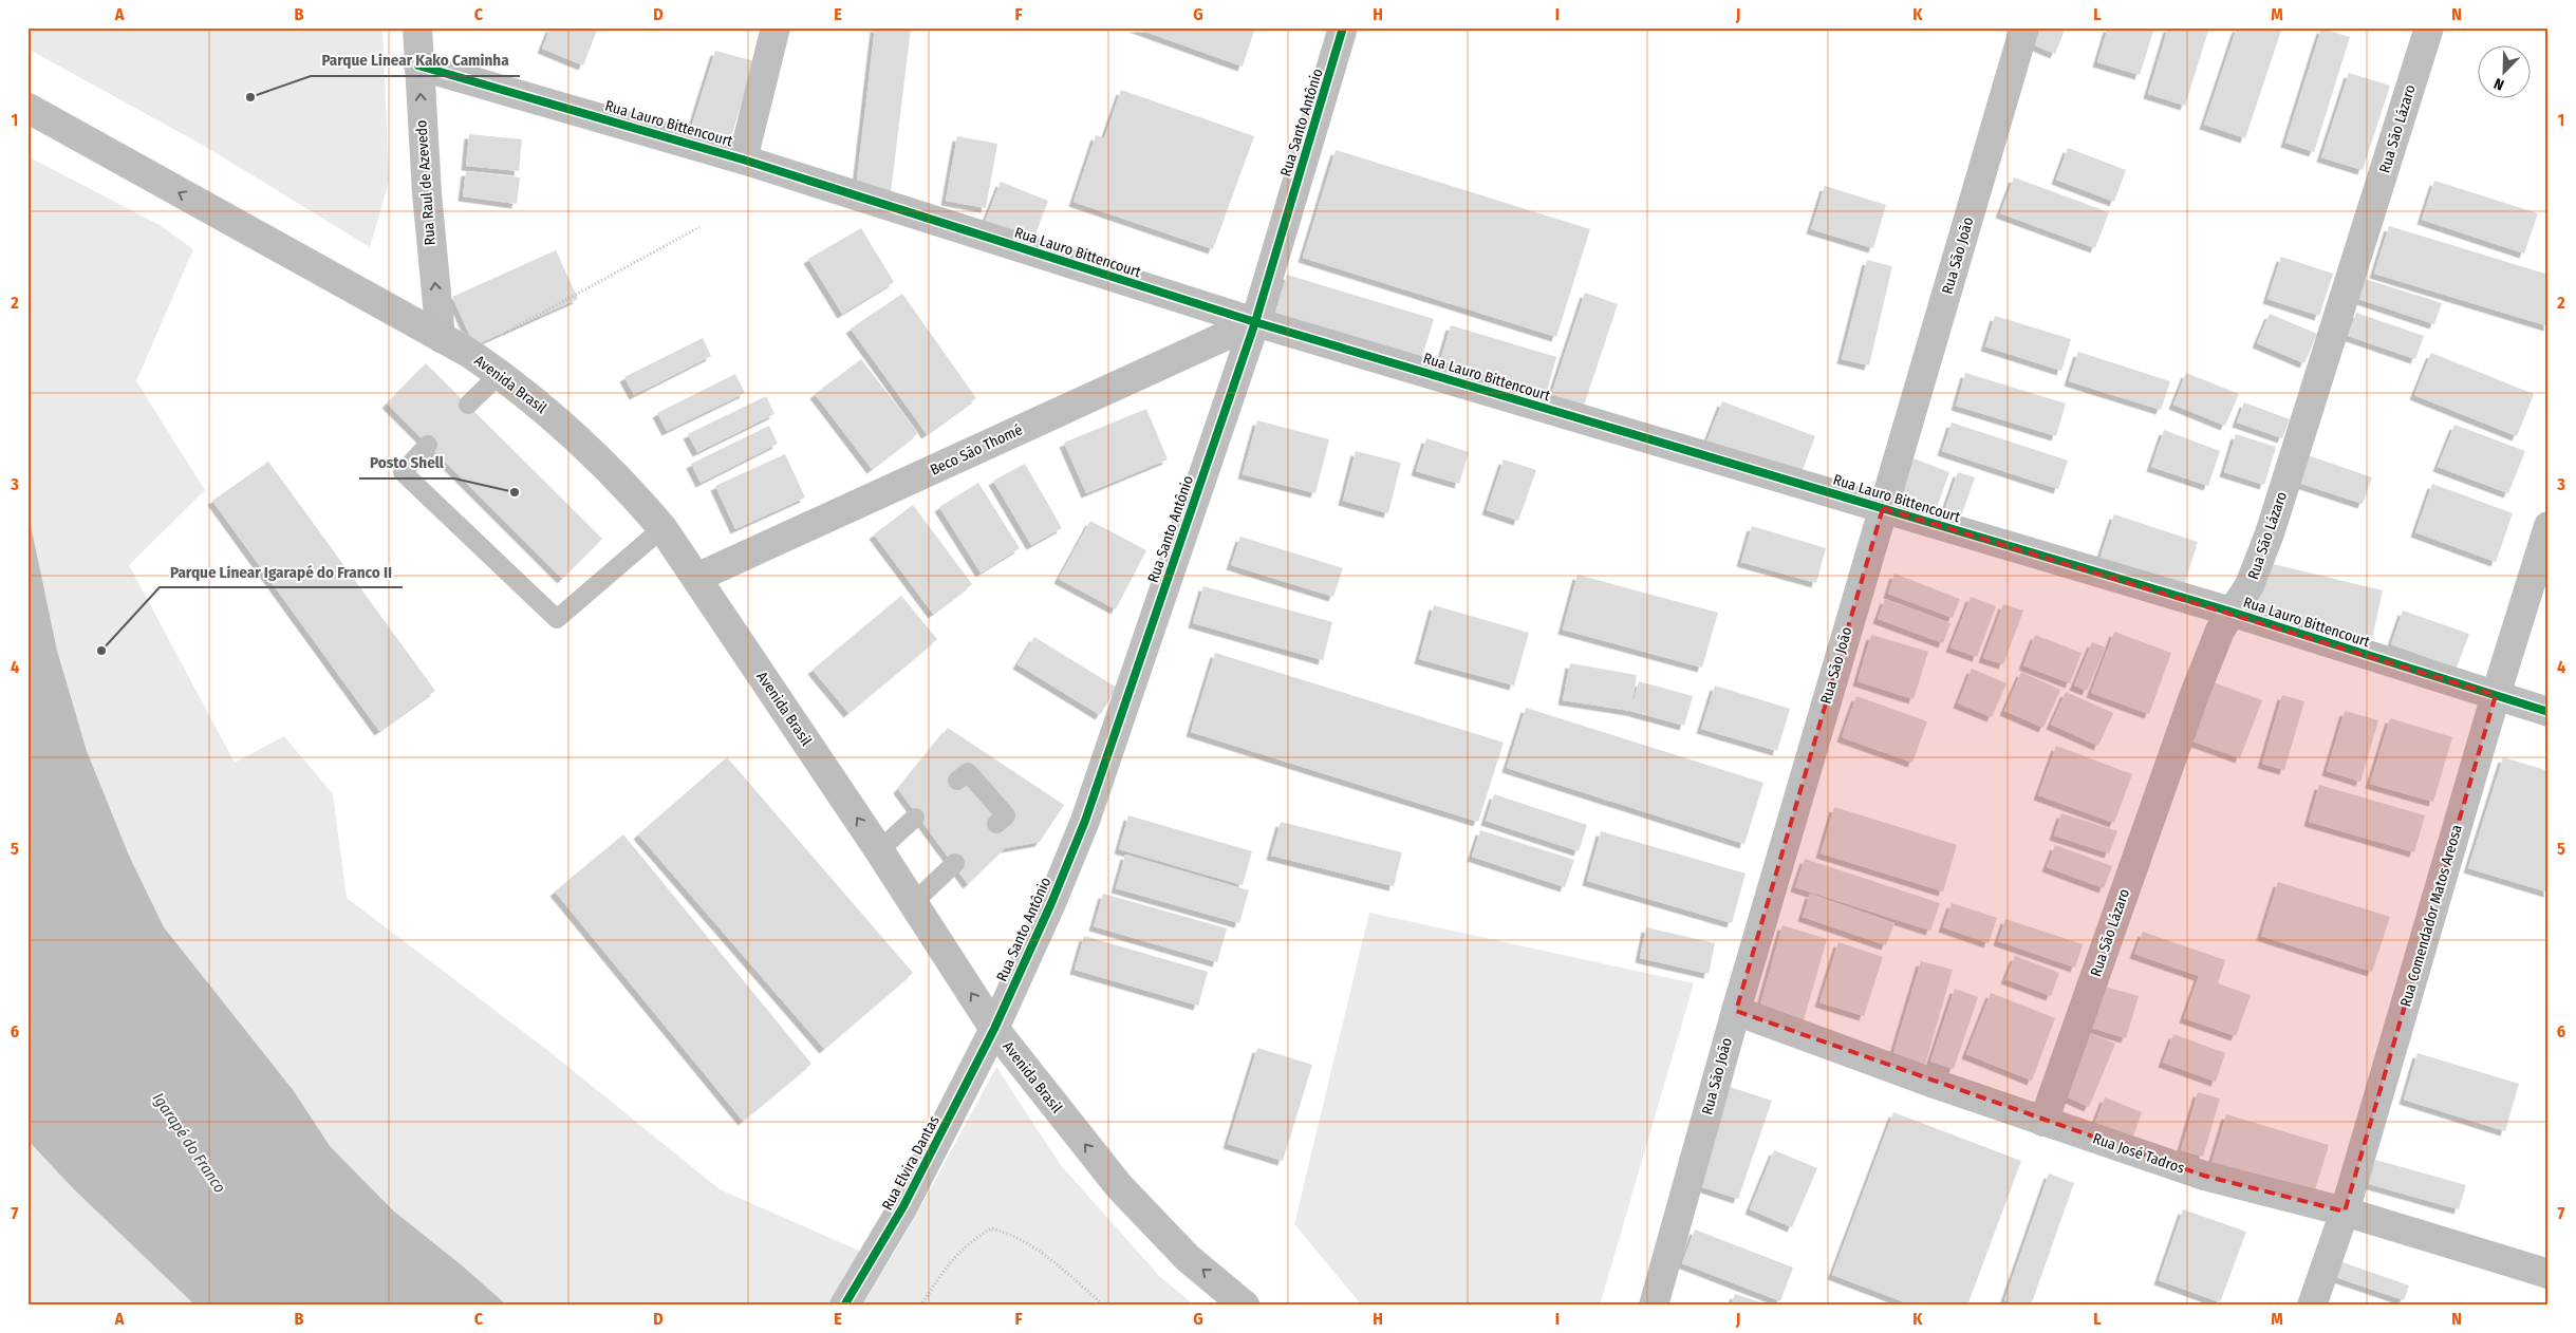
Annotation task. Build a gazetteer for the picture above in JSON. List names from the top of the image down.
{
  "streets": {
    "highway": ["Avenida Brasil"],
    "street": [
      "Rua Santo Antônio",
      "Rua Lauro Bittencourt",
      "Rua São Lázaro",
      "Rua Raul de Azevedo",
      "Rua São João",
      "Beco São Thomé",
      "Rua Comendador Matos Areosa",
      "Rua José Tadros",
      "Rua Elvira Dantas"
    ]
  },
  "crossings": [
    ["Rua Santo Antônio", "Rua Lauro Bittencourt"],
    ["Rua Santo Antônio", "Avenida Brasil"],
    ["Rua Santo Antônio", "Beco São Thomé"],
    ["Rua Santo Antônio", "Rua Elvira Dantas"],
    ["Rua Lauro Bittencourt", "Rua São Lázaro"],
    ["Rua Lauro Bittencourt", "Rua Raul de Azevedo"],
    ["Rua Lauro Bittencourt", "Rua São João"],
    ["Rua Lauro Bittencourt", "Beco São Thomé"],
    ["Rua Lauro Bittencourt", "Rua Comendador Matos Areosa"],
    ["Rua São Lázaro", "Rua José Tadros"],
    ["Rua Raul de Azevedo", "Avenida Brasil"],
    ["Rua São João", "Rua José Tadros"],
    ["Avenida Brasil", "Beco São Thomé"],
    ["Avenida Brasil", "Rua Elvira Dantas"],
    ["Rua Comendador Matos Areosa", "Rua José Tadros"]
  ],
  "one_way": ["Rua Raul de Azevedo", "Avenida Brasil"],
  "water": ["Igarapé do Franco"],
  "places": ["Parque Linear Kako Caminha", "Posto Shell", "Parque Linear Igarapé do Franco II"],
  "north": "bottom left",
  "grid": {
    "columns": [
      "A",
      "B",
      "C",
      "D",
      "E",
      "F",
      "G",
      "H",
      "I",
      "J",
      "K",
      "L",
      "M",
      "N"
    ],
    "rows": [
      "1",
      "2",
      "3",
      "4",
      "5",
      "6",
      "7"
    ]
  }
}
